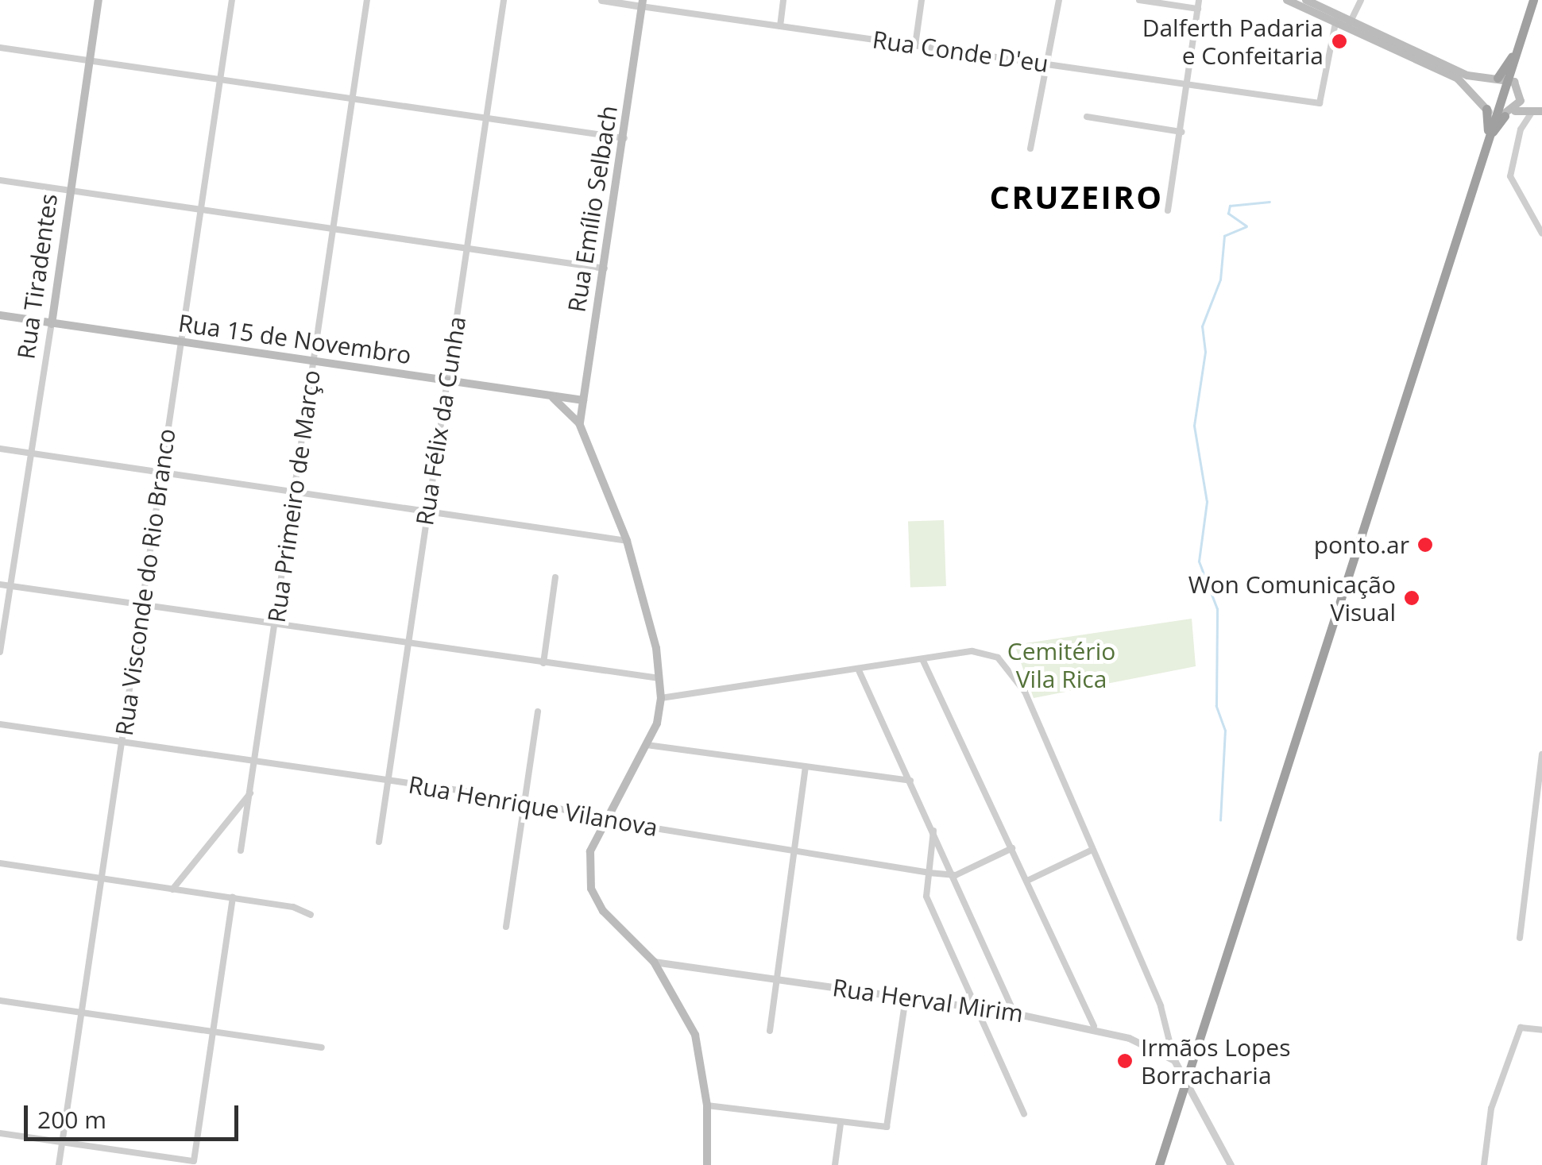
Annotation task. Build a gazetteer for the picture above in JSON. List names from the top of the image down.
{
  "streets": {
    "main road": ["Rua Emílio Selbach", "Rua Tiradentes", "Rua 15 de Novembro"],
    "street": [
      "Rua Conde D'eu",
      "Rua Félix da Cunha",
      "Rua Primeiro de Março",
      "Rua Visconde do Rio Branco",
      "Rua Henrique Vilanova",
      "Rua Herval Mirim"
    ]
  },
  "crossings": [
    ["Rua Conde D'eu", "Rua Emílio Selbach"],
    ["Rua Emílio Selbach", "Rua 15 de Novembro"],
    ["Rua Tiradentes", "Rua 15 de Novembro"],
    ["Rua 15 de Novembro", "Rua Félix da Cunha"],
    ["Rua 15 de Novembro", "Rua Primeiro de Março"],
    ["Rua 15 de Novembro", "Rua Visconde do Rio Branco"],
    ["Rua Félix da Cunha", "Rua Henrique Vilanova"],
    ["Rua Primeiro de Março", "Rua Henrique Vilanova"],
    ["Rua Visconde do Rio Branco", "Rua Henrique Vilanova"]
  ],
  "districts": ["CRUZEIRO"],
  "parks": ["Cemitério Vila Rica"],
  "places": [
    "Dalferth Padaria e Confeitaria",
    "ponto.ar",
    "Won Comunicação Visual",
    "Irmãos Lopes Borracharia"
  ],
  "scale_bar": "200 m"
}
